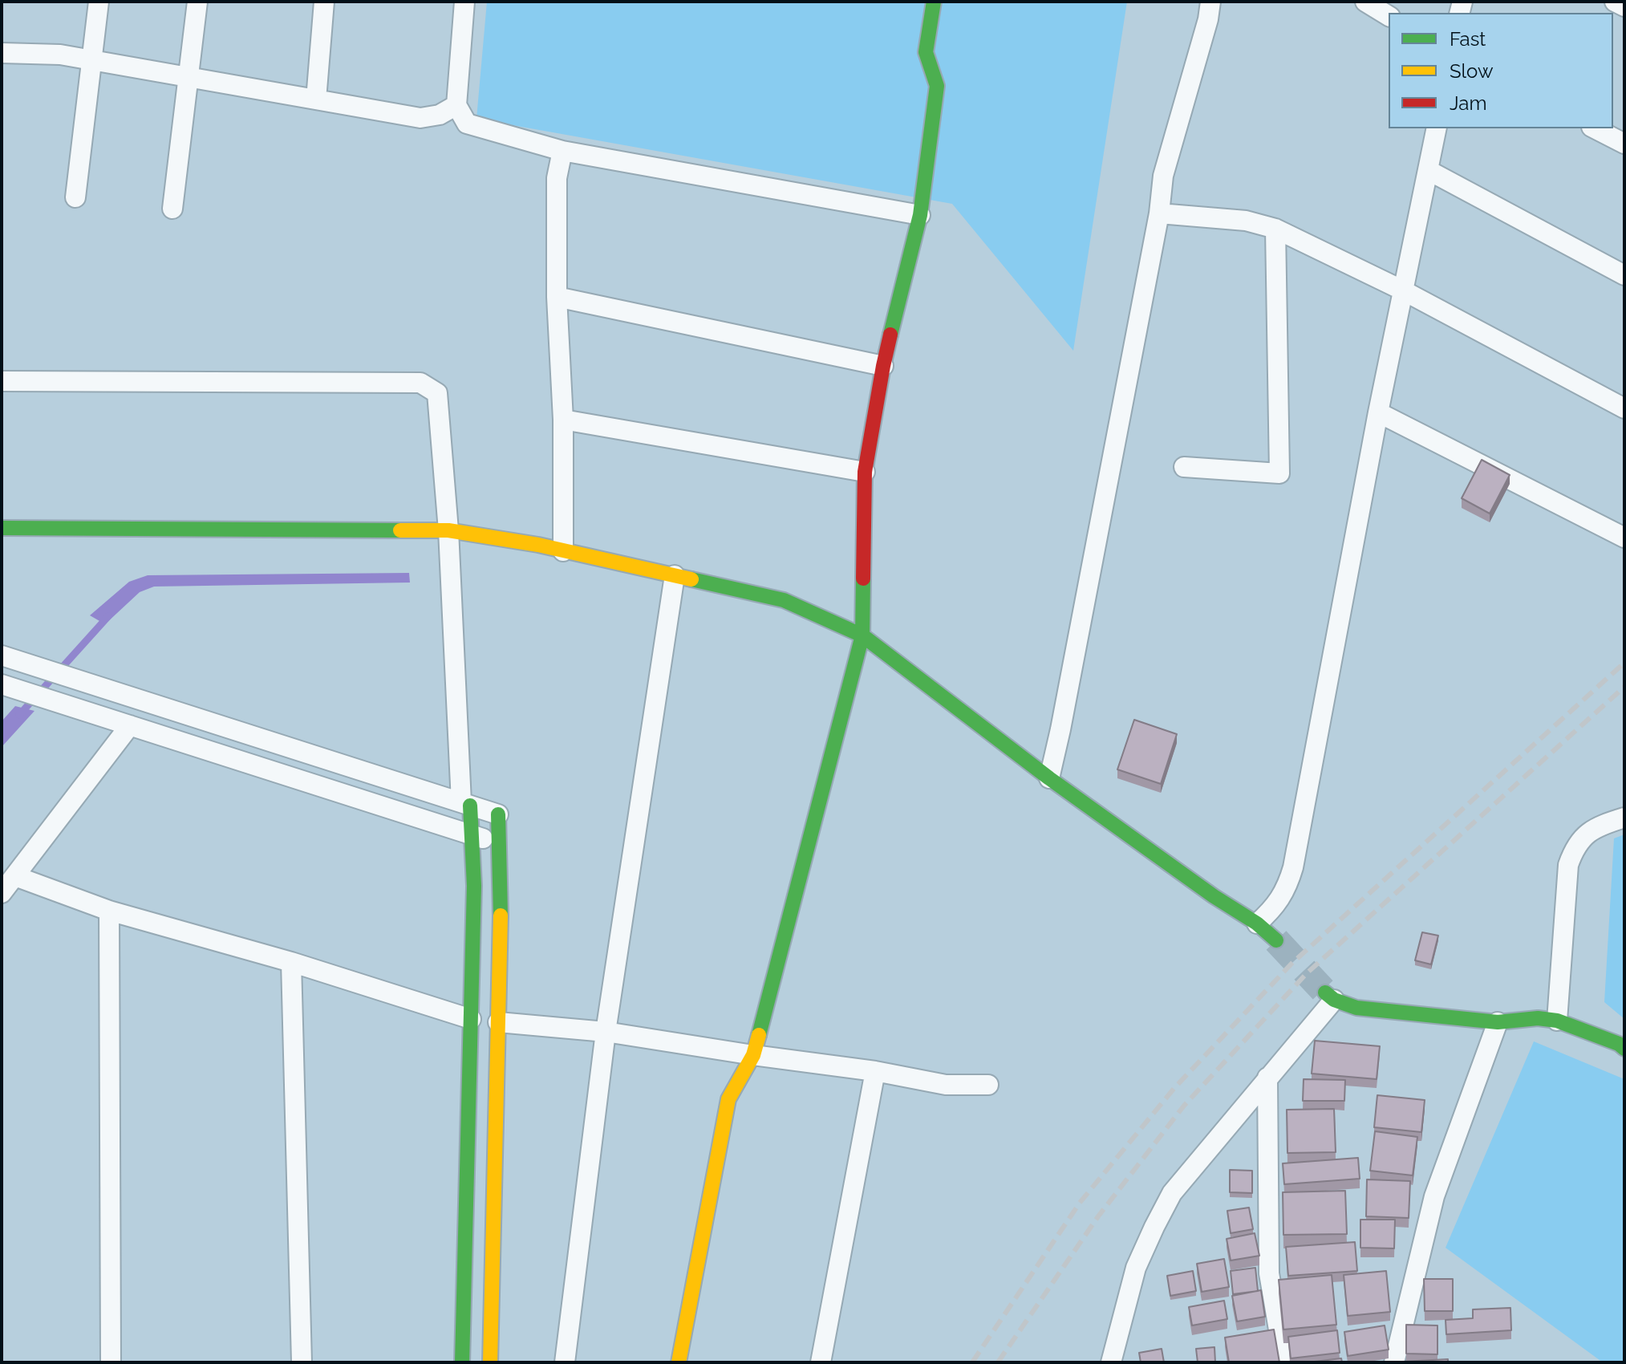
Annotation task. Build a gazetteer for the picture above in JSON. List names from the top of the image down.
{
  "legend": ["Fast", "Slow", "Jam"]
}
